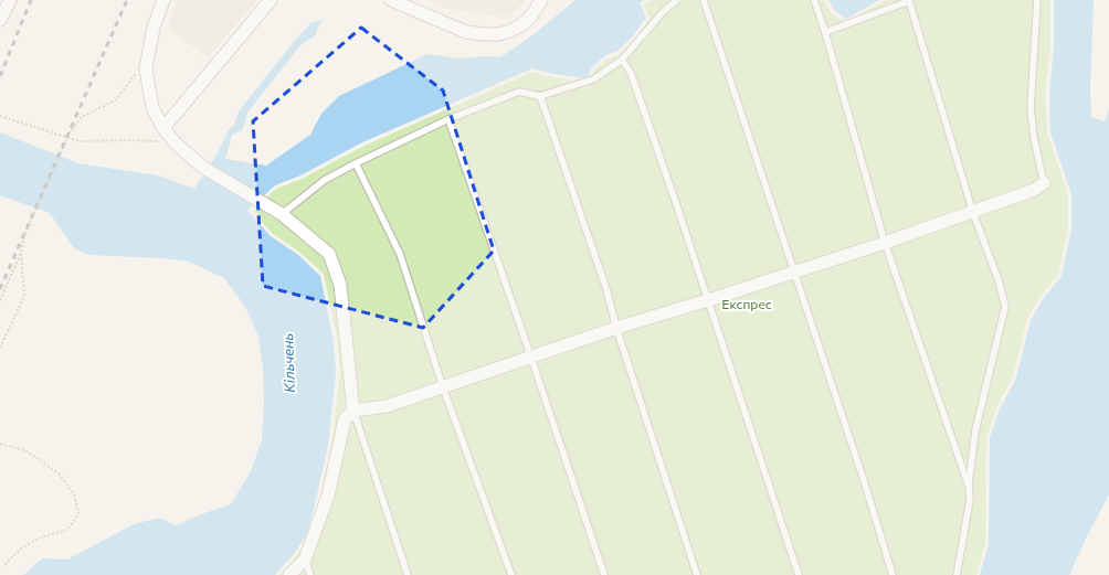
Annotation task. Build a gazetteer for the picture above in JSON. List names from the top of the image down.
{
  "water": ["Кільчень"],
  "parks": ["Експрес"]
}
